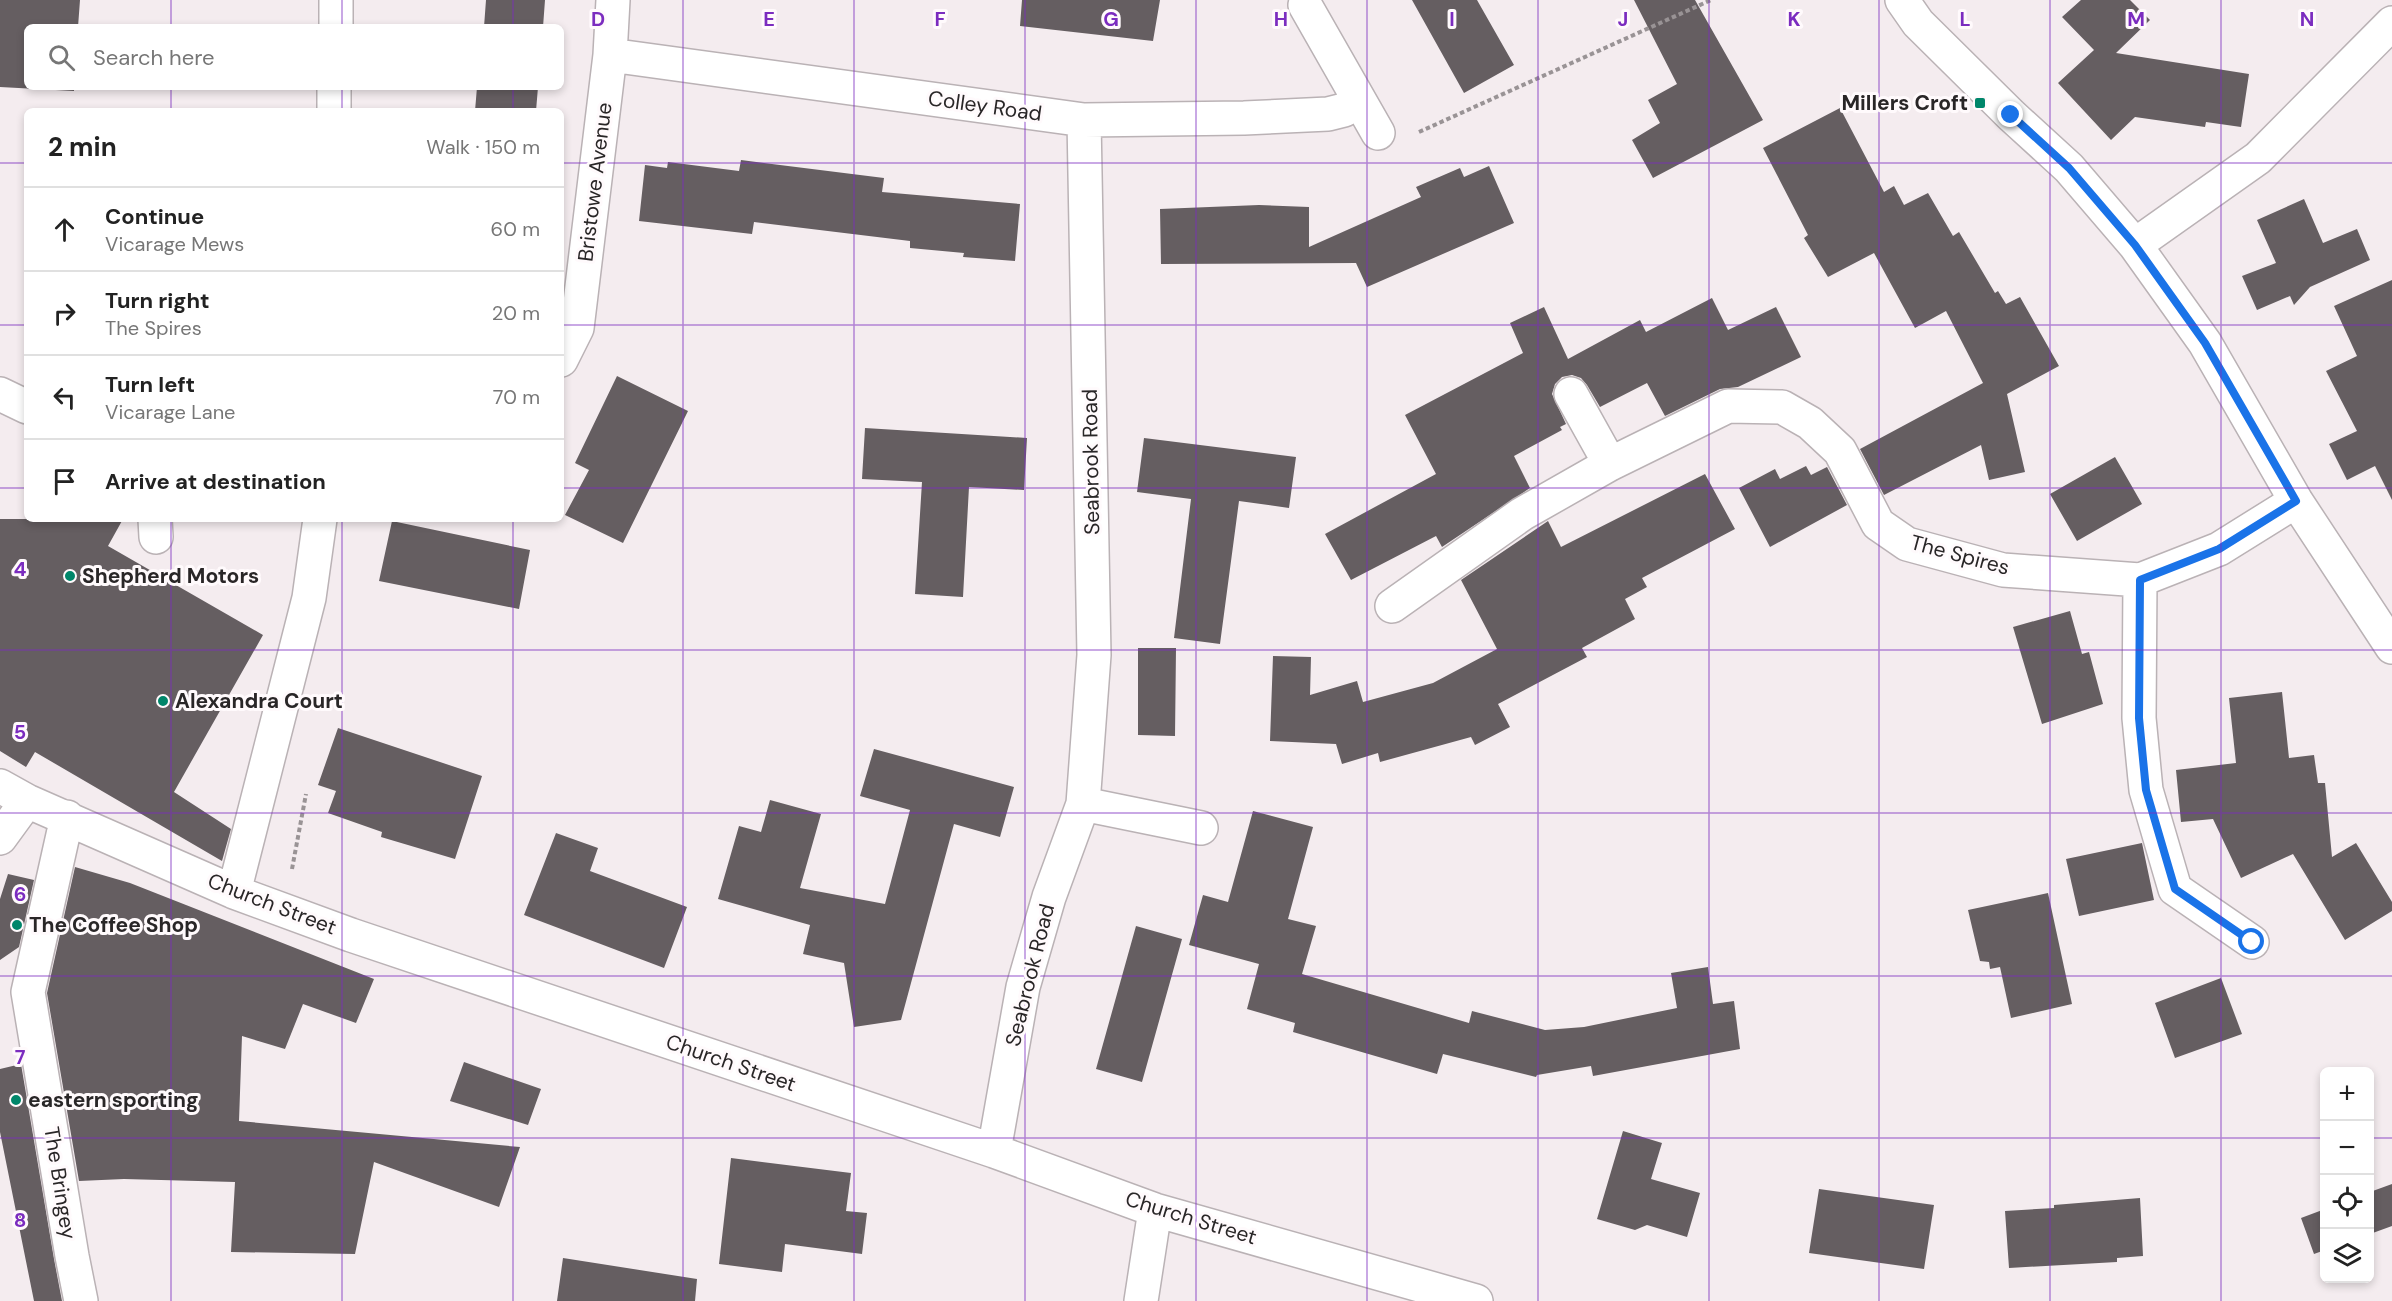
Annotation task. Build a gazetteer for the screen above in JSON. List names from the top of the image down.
{
  "streets": {
    "street": [
      "Colley Road",
      "Bristowe Avenue",
      "Seabrook Road",
      "The Spires",
      "Church Street",
      "The Bringey"
    ]
  },
  "crossings": [
    ["Colley Road", "Bristowe Avenue"],
    ["Colley Road", "Seabrook Road"],
    ["Seabrook Road", "Church Street"],
    ["Church Street", "The Bringey"]
  ],
  "places": {
    "transit": ["Millers Croft"],
    "other": [
      "Shepherd Motors",
      "Alexandra Court",
      "The Coffee Shop",
      "eastern sporting"
    ]
  },
  "page": {
    "search": "Search here",
    "heading": ["2 min", "Walk · 150 m"],
    "list": [
      ["Continue", "Vicarage Mews", "60 m"],
      ["Turn right", "The Spires", "20 m"],
      ["Turn left", "Vicarage Lane", "70 m"],
      "Arrive at destination"
    ],
    "map_buttons": ["+", "−"]
  },
  "grid": {
    "columns": [
      "D",
      "E",
      "F",
      "G",
      "H",
      "I",
      "J",
      "K",
      "L",
      "M",
      "N"
    ],
    "rows": [
      "4",
      "5",
      "6",
      "7",
      "8"
    ]
  }
}
